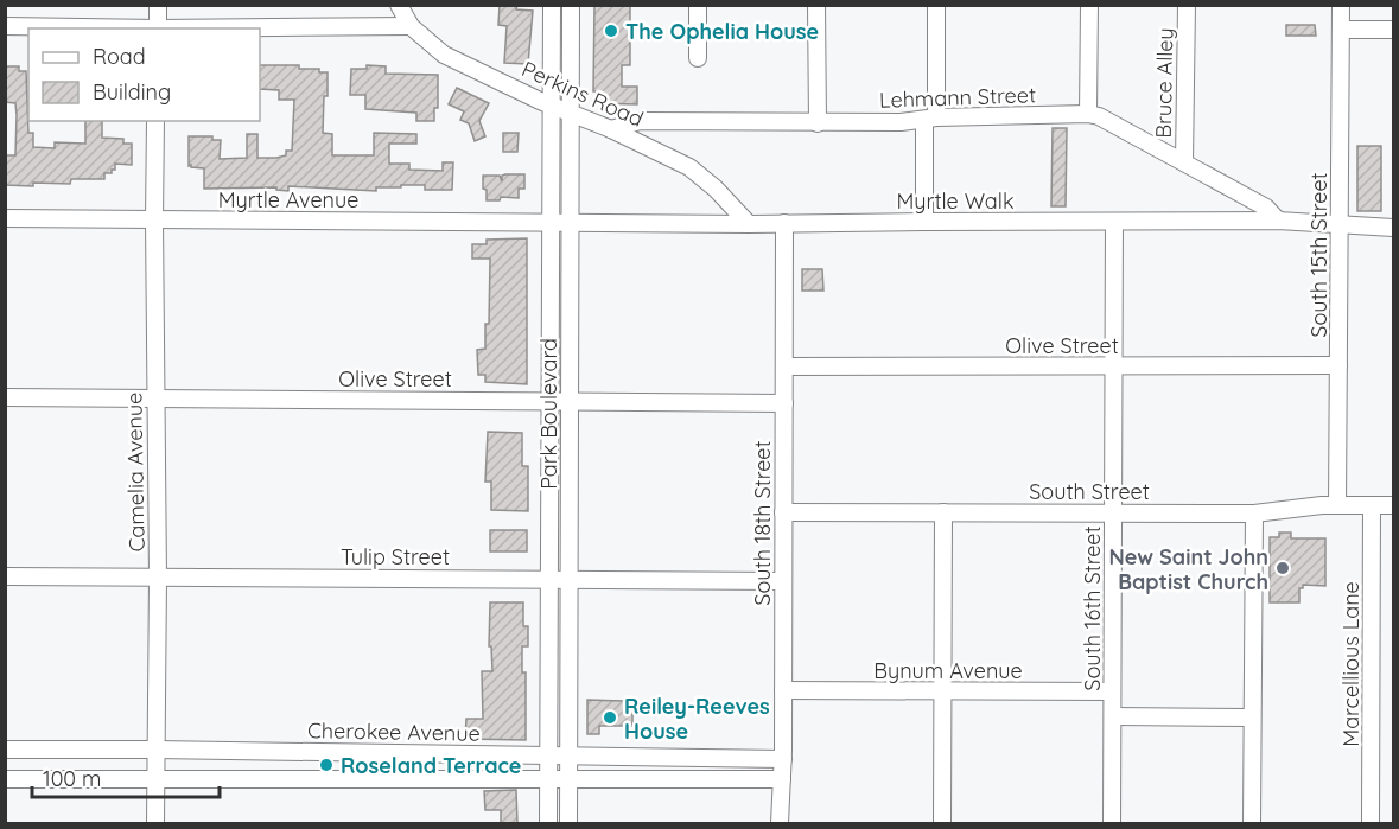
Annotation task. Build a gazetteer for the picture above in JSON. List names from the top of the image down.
{
  "streets": {
    "street": [
      "Bruce Alley",
      "Perkins Road",
      "Lehmann Street",
      "Myrtle Avenue",
      "Myrtle Walk",
      "South 15th Street",
      "Olive Street",
      "Park Boulevard",
      "Camelia Avenue",
      "South Street",
      "South 18th Street",
      "Tulip Street",
      "South 16th Street",
      "Marcellious Lane",
      "Bynum Avenue",
      "Cherokee Avenue"
    ]
  },
  "crossings": [
    ["Bruce Alley", "Lehmann Street"],
    ["Perkins Road", "Lehmann Street"],
    ["Perkins Road", "Myrtle Walk"],
    ["Perkins Road", "Park Boulevard"],
    ["Lehmann Street", "Myrtle Walk"],
    ["Myrtle Avenue", "Myrtle Walk"],
    ["Myrtle Avenue", "Park Boulevard"],
    ["Myrtle Avenue", "Camelia Avenue"],
    ["Myrtle Walk", "South 15th Street"],
    ["Myrtle Walk", "Park Boulevard"],
    ["Myrtle Walk", "South 18th Street"],
    ["Myrtle Walk", "South 16th Street"],
    ["South 15th Street", "Olive Street"],
    ["South 15th Street", "South Street"],
    ["Olive Street", "Park Boulevard"],
    ["Olive Street", "Camelia Avenue"],
    ["Olive Street", "South 18th Street"],
    ["Olive Street", "South 16th Street"],
    ["Park Boulevard", "Tulip Street"],
    ["Park Boulevard", "Cherokee Avenue"],
    ["Camelia Avenue", "Tulip Street"],
    ["Camelia Avenue", "Cherokee Avenue"],
    ["South Street", "South 18th Street"],
    ["South Street", "South 16th Street"],
    ["South Street", "Marcellious Lane"],
    ["South 18th Street", "Tulip Street"],
    ["South 18th Street", "Bynum Avenue"],
    ["South 18th Street", "Cherokee Avenue"],
    ["South 16th Street", "Bynum Avenue"]
  ],
  "places": [
    "The Ophelia House",
    "New Saint John Baptist Church",
    "Reiley-Reeves House",
    "Roseland Terrace"
  ],
  "legend": ["Road", "Building"],
  "scale_bar": "100 m"
}
